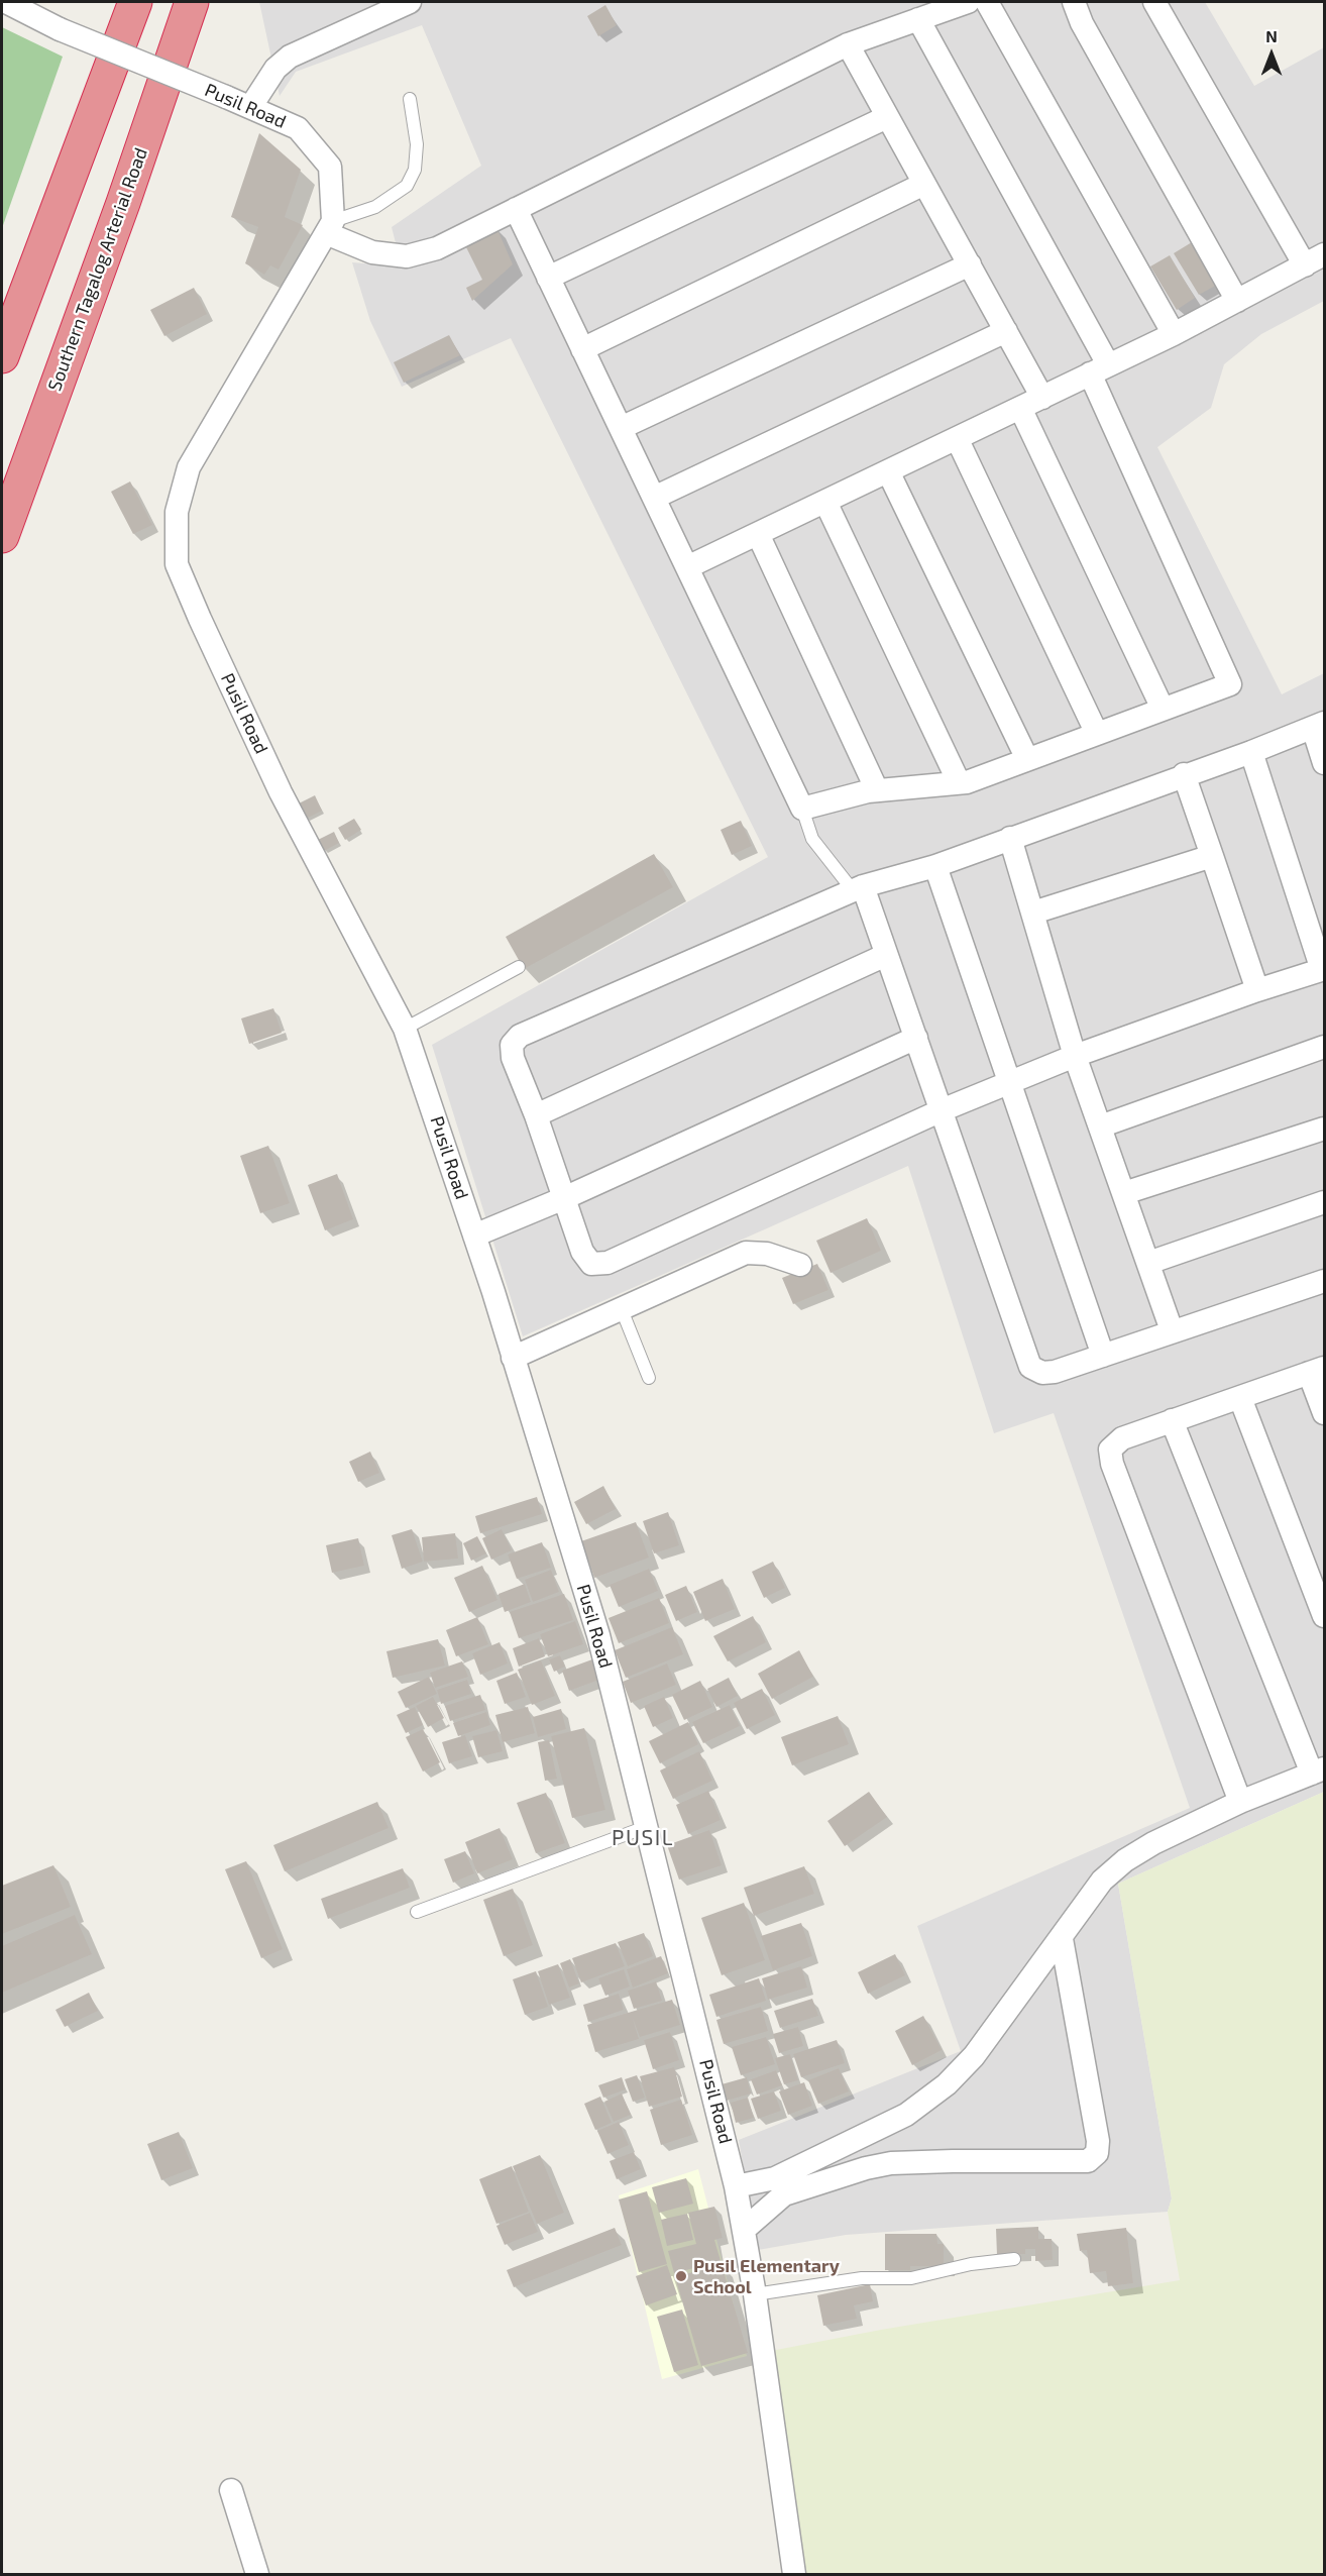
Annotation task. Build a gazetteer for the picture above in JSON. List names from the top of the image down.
{
  "streets": {
    "highway": ["Southern Tagalog Arterial Road"],
    "street": ["Pusil Road"]
  },
  "districts": ["PUSIL"],
  "places": ["Pusil Elementary School"],
  "north": "top"
}
